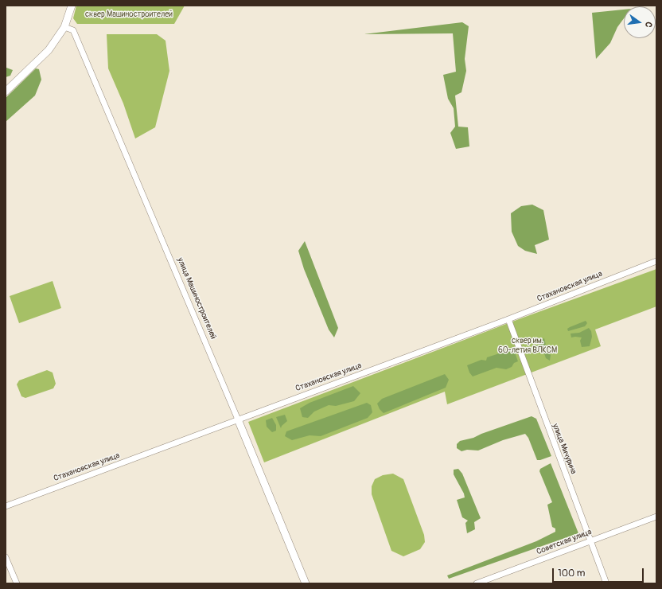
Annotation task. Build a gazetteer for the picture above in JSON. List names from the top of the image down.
{
  "streets": {
    "street": [
      "Стахановская улица",
      "улица Машиностроителей",
      "улица Мичурина",
      "Советская улица"
    ]
  },
  "crossings": [
    ["Стахановская улица", "улица Машиностроителей"],
    ["Стахановская улица", "улица Мичурина"],
    ["улица Мичурина", "Советская улица"]
  ],
  "parks": ["сквер Машиностроителей", "сквер им. 60-летия ВЛКСМ"],
  "scale_bar": "100 m",
  "north": "right"
}
